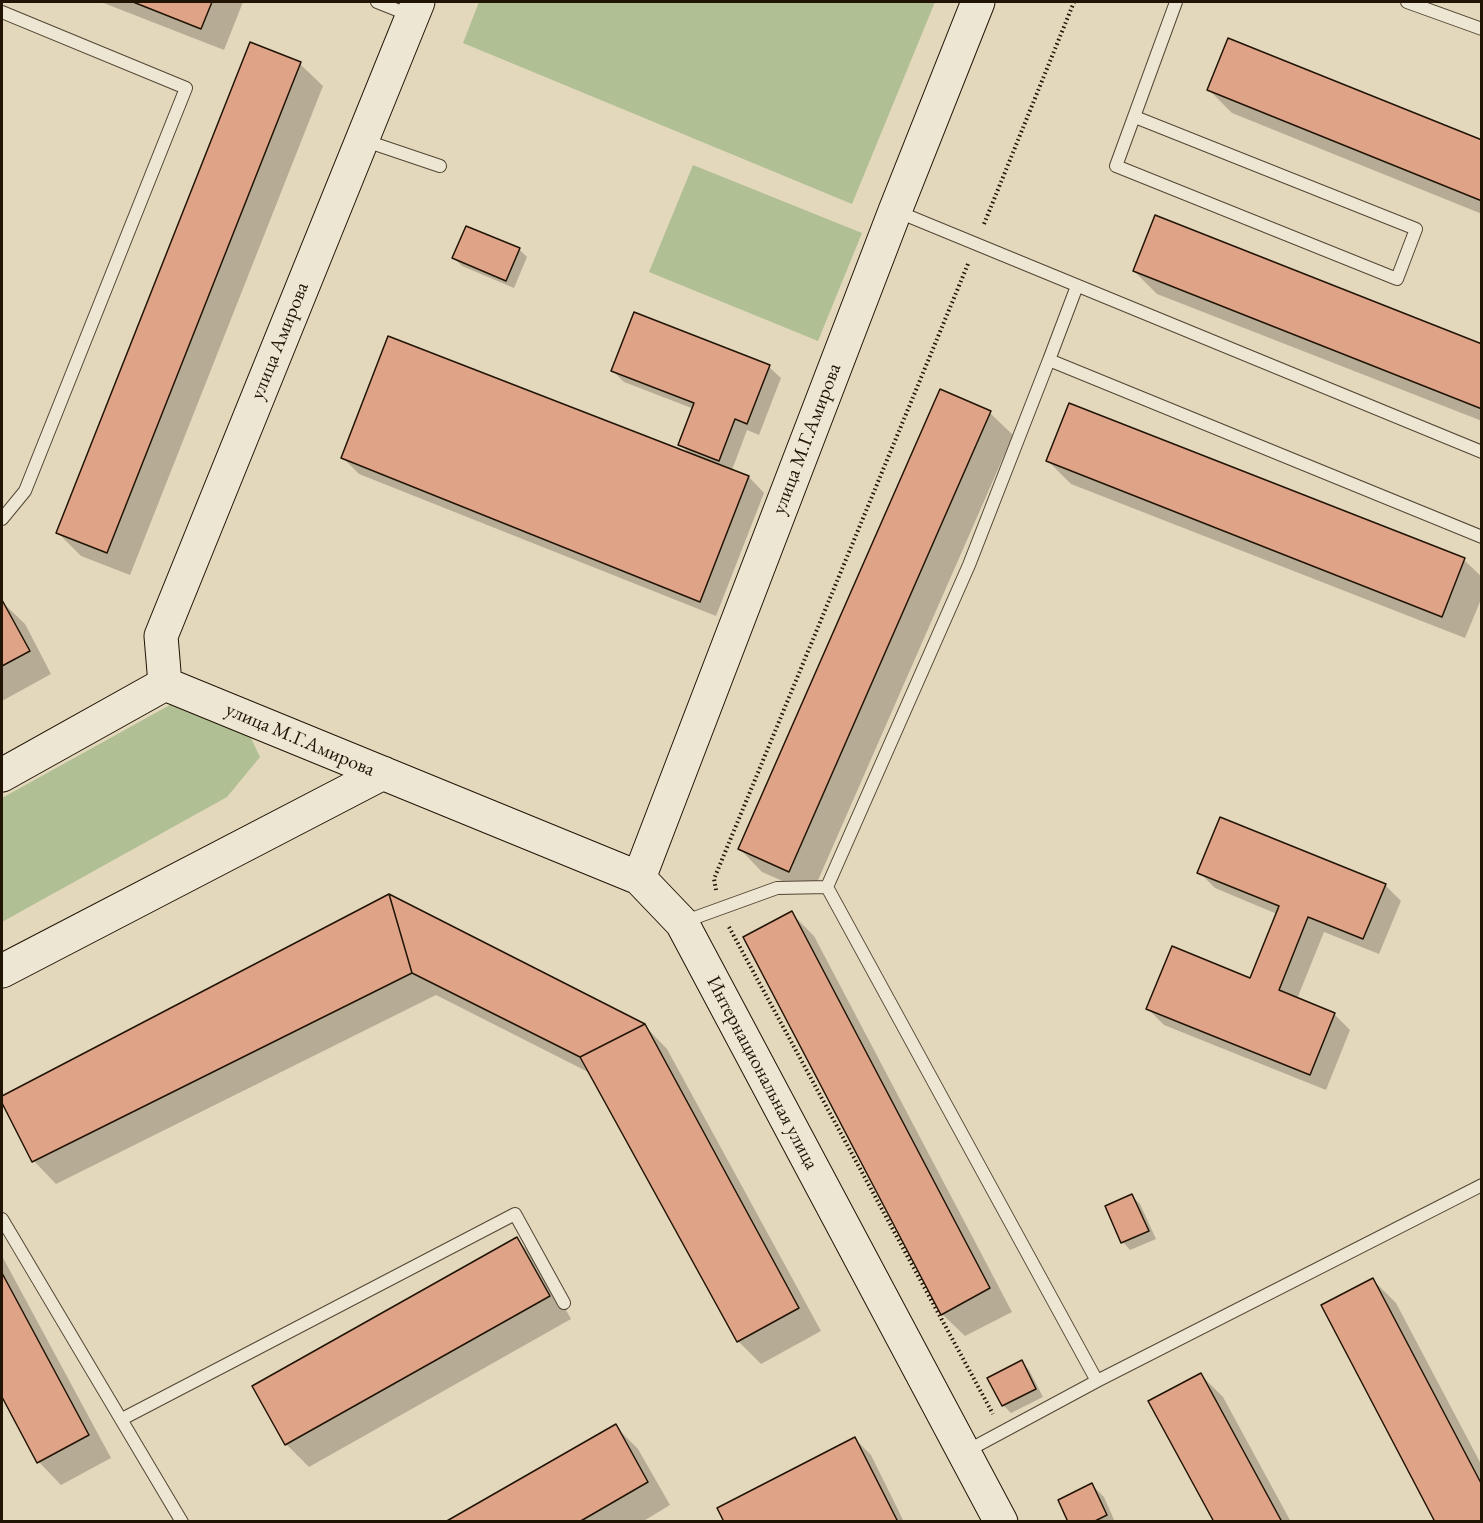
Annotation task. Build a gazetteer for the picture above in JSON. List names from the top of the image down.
{
  "streets": {
    "street": ["улица Амирова", "улица М.Г.Амирова", "Интернациональная улица"]
  },
  "crossings": [
    ["улица Амирова", "улица М.Г.Амирова"],
    ["улица М.Г.Амирова", "Интернациональная улица"]
  ]
}
